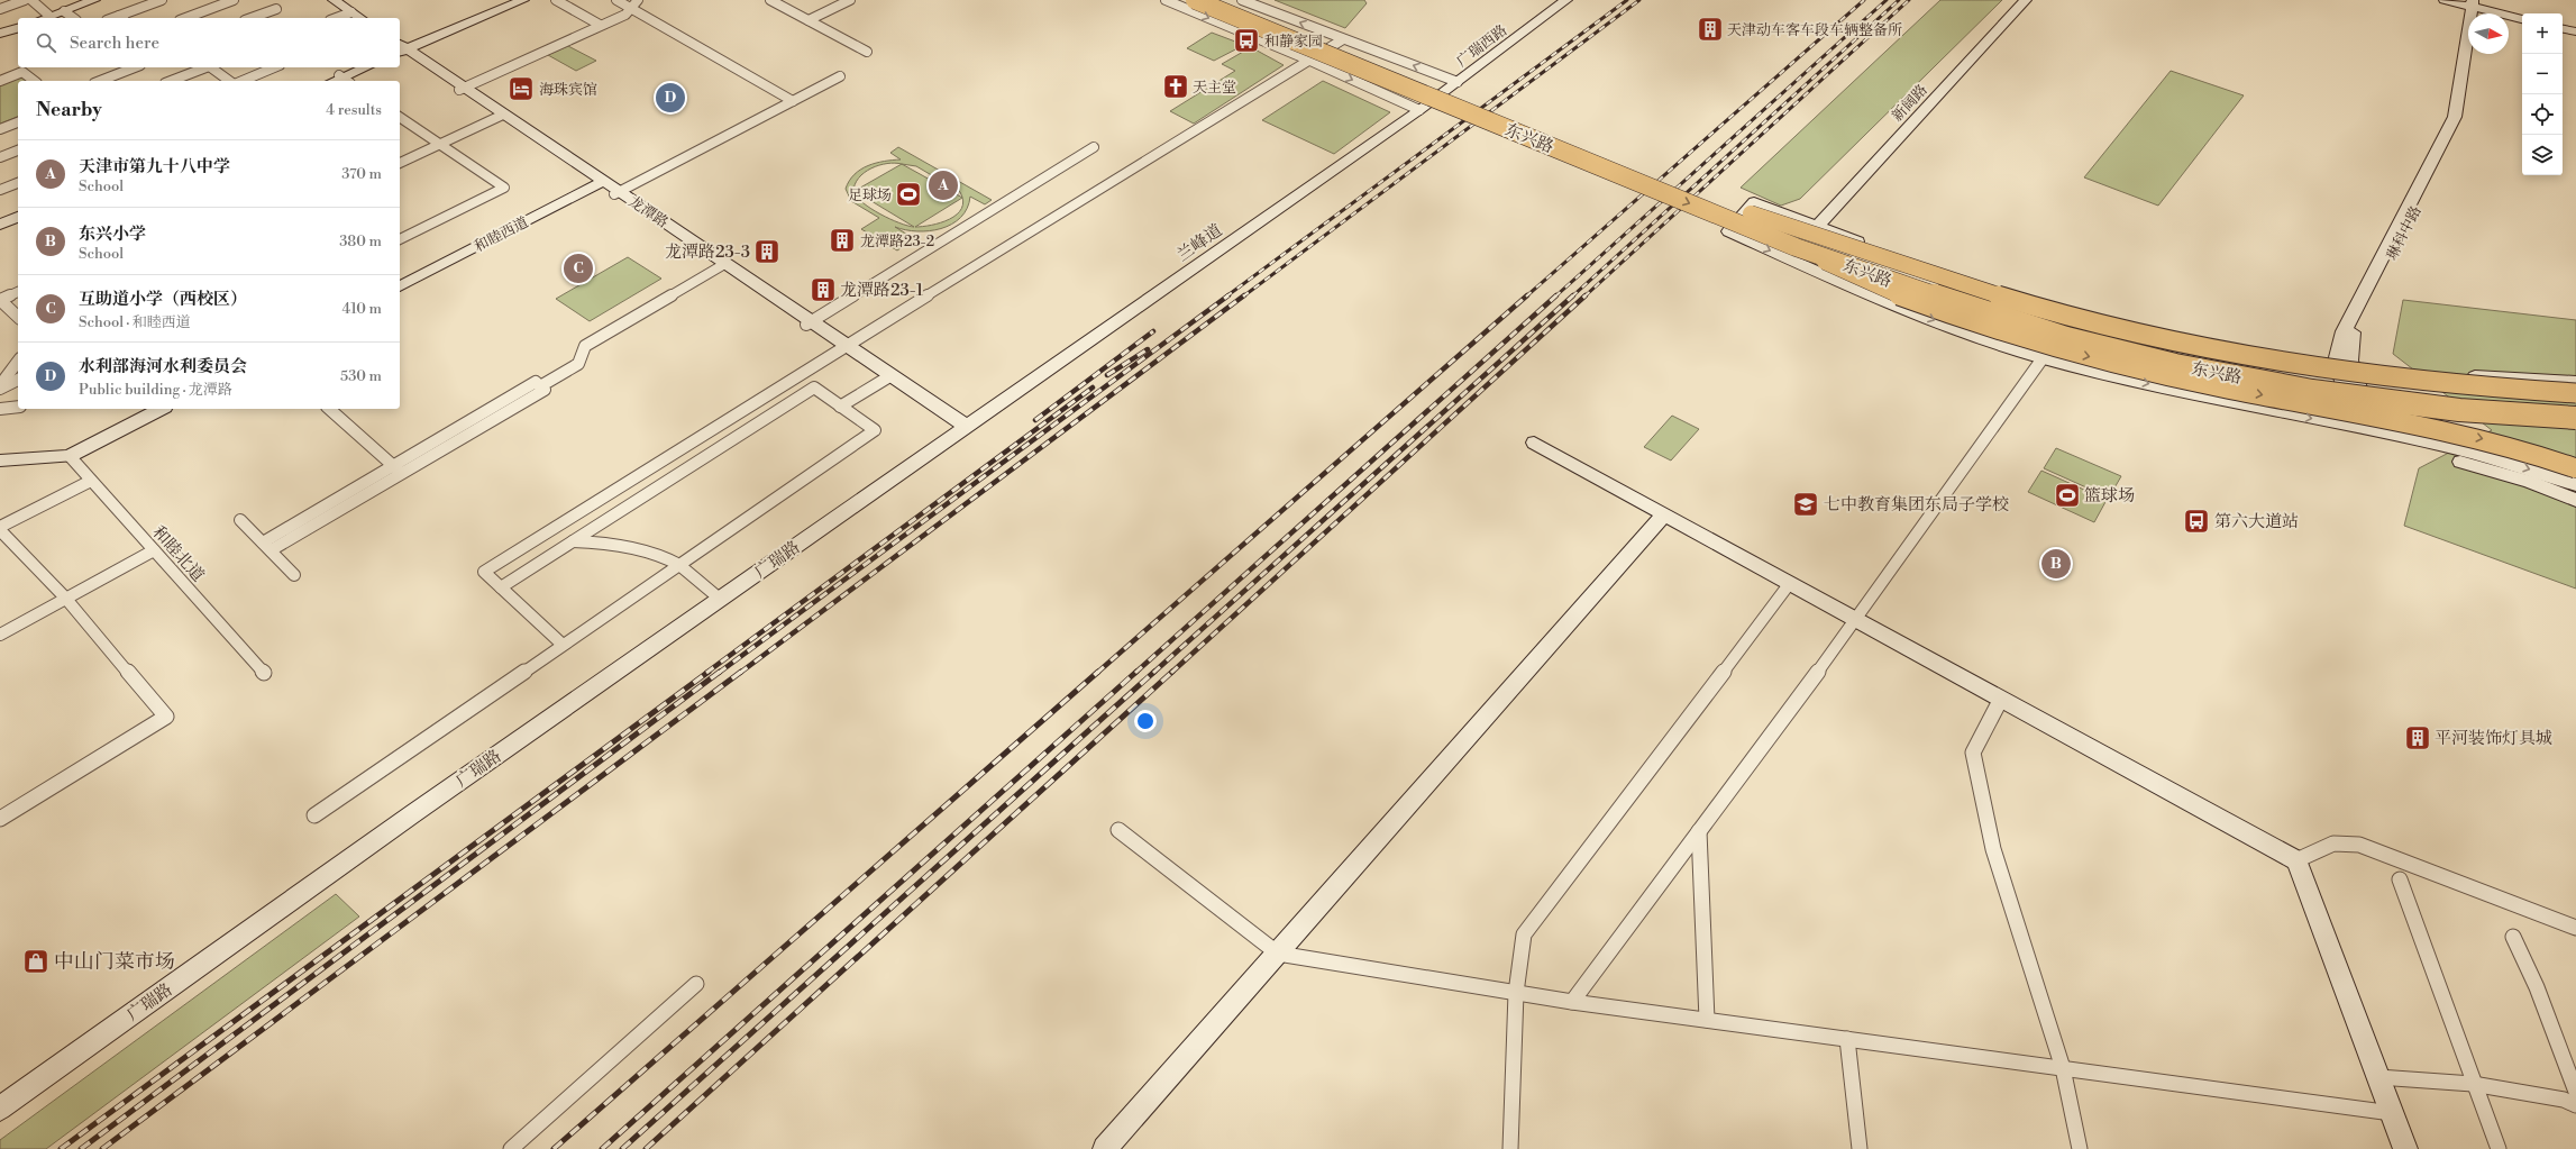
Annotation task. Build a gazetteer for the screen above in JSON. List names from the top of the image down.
{
  "streets": {
    "highway": ["东兴路"],
    "street": [
      "广瑞西路",
      "新阔路",
      "龙潭路",
      "琳科中路",
      "和睦西道",
      "兰峰道",
      "和睦北道",
      "广瑞路"
    ]
  },
  "crossings": [
    ["广瑞西路", "兰峰道"],
    ["龙潭路", "和睦西道"],
    ["龙潭路", "兰峰道"],
    ["龙潭路", "广瑞路"],
    ["兰峰道", "广瑞路"]
  ],
  "places": {
    "building": [
      "天津动车客车段车辆整备所",
      "龙潭路23-2",
      "龙潭路23-3",
      "龙潭路23-1",
      "平河装饰灯具城"
    ],
    "bus stop": ["和静家园", "第六大道站"],
    "church": ["天主堂"],
    "hotel": ["海珠宾馆"],
    "sports": ["足球场", "篮球场"],
    "school or university": ["七中教育集团东局子学校"],
    "shop": ["中山门菜市场"]
  },
  "north": "right",
  "page": {
    "map_buttons": ["+", "−"],
    "search": "Search here",
    "pins": [
      "D",
      "A",
      "C",
      "B"
    ],
    "heading": ["Nearby", "4 results"],
    "list": [
      {
        "mark": "A",
        "name": "天津市第九十八中学",
        "note": "School",
        "value": "370 m"
      },
      {
        "mark": "B",
        "name": "东兴小学",
        "note": "School",
        "value": "380 m"
      },
      {
        "mark": "C",
        "name": "互助道小学（西校区）",
        "note": "School · 和睦西道",
        "value": "410 m"
      },
      {
        "mark": "D",
        "name": "水利部海河水利委员会",
        "note": "Public building · 龙潭路",
        "value": "530 m"
      }
    ]
  }
}
